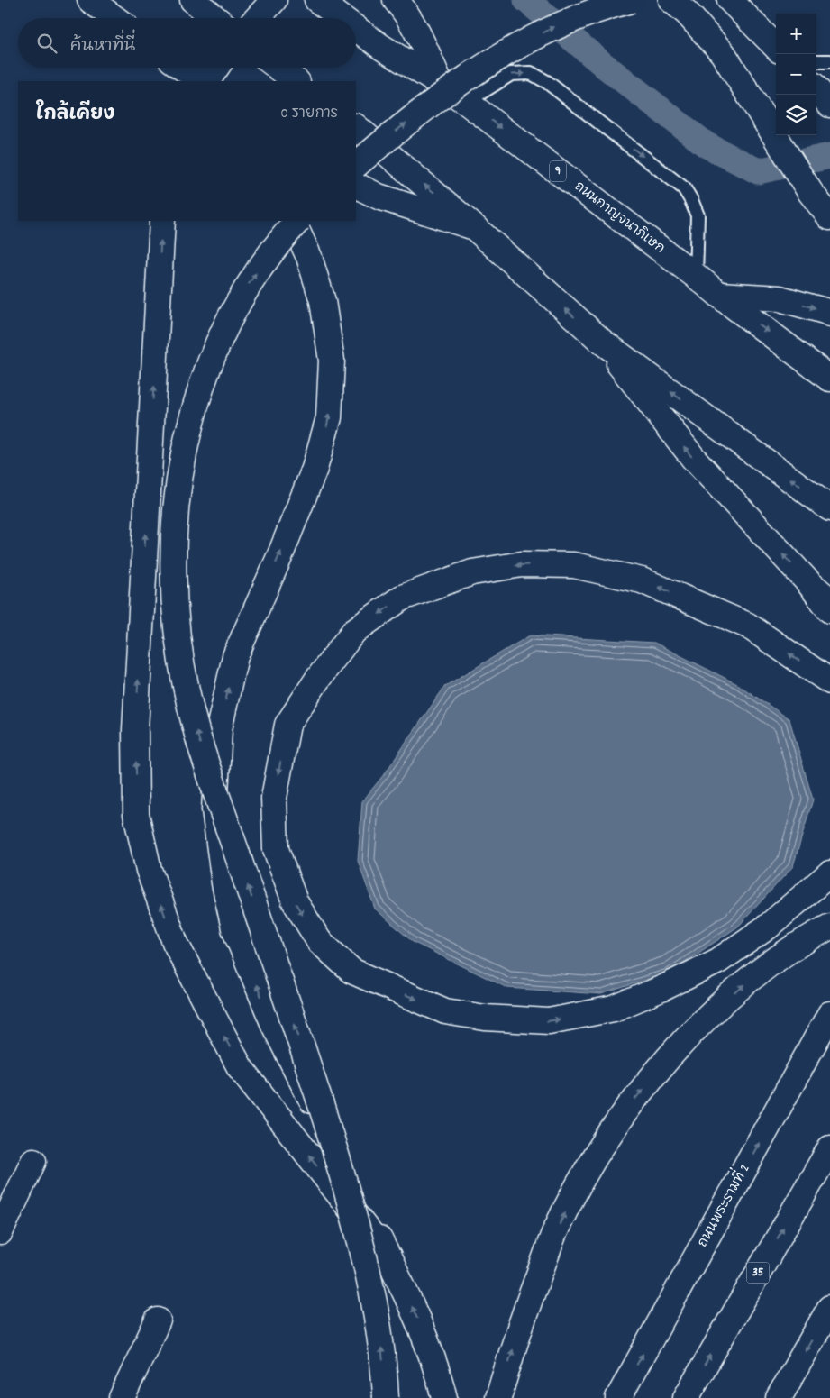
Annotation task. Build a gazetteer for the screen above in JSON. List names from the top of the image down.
{
  "streets": {
    "main road": [
      "9",
      "ถนนกาญจนาภิเษก",
      "ถนนพระรามที่ 2",
      "35"
    ]
  },
  "page": {
    "map_buttons": ["+", "−"],
    "search": "ค้นหาที่นี่",
    "heading": ["ใกล้เคียง", "0 รายการ"]
  }
}
